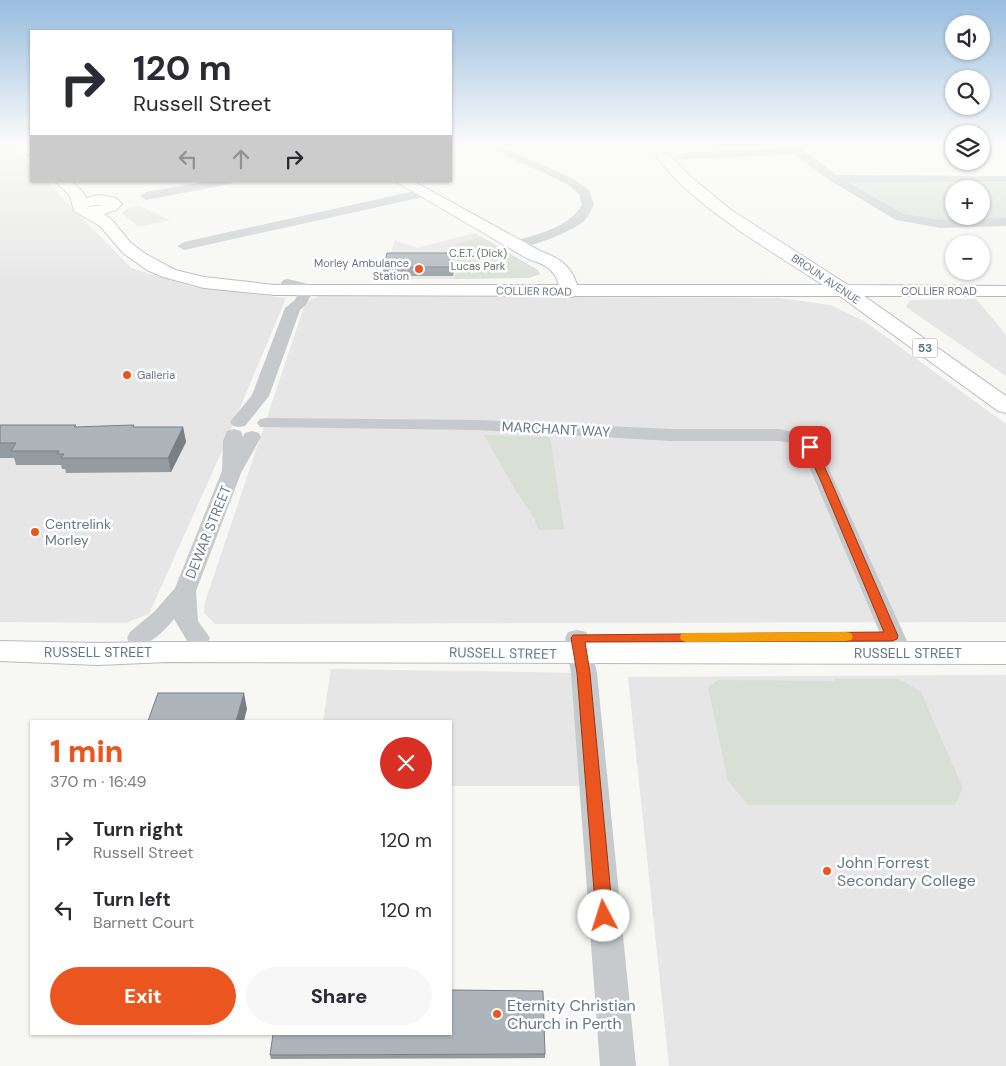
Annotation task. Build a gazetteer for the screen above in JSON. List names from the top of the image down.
{
  "streets": {
    "main road": [
      "BROUN AVENUE",
      "COLLIER ROAD",
      "53",
      "RUSSELL STREET"
    ],
    "street": ["MARCHANT WAY", "DEWAR STREET"]
  },
  "crossings": [
    ["BROUN AVENUE", "COLLIER ROAD"],
    ["COLLIER ROAD", "DEWAR STREET"],
    ["MARCHANT WAY", "DEWAR STREET"],
    ["MARCHANT WAY", "RUSSELL STREET"],
    ["DEWAR STREET", "RUSSELL STREET"]
  ],
  "parks": ["C.E.T. (Dick) Lucas Park"],
  "places": [
    "Morley Ambulance Station",
    "Galleria",
    "Centrelink Morley",
    "John Forrest Secondary College",
    "Eternity Christian Church in Perth"
  ],
  "page": {
    "map_buttons": ["+", "−"],
    "turn": ["120 m", "Russell Street"],
    "heading": ["1 min", "370 m · 16:49"],
    "list": [
      {
        "name": "Turn right",
        "note": "Russell Street",
        "value": "120 m"
      },
      {
        "name": "Turn left",
        "note": "Barnett Court",
        "value": "120 m"
      }
    ],
    "buttons": ["Exit", "Share"]
  }
}
